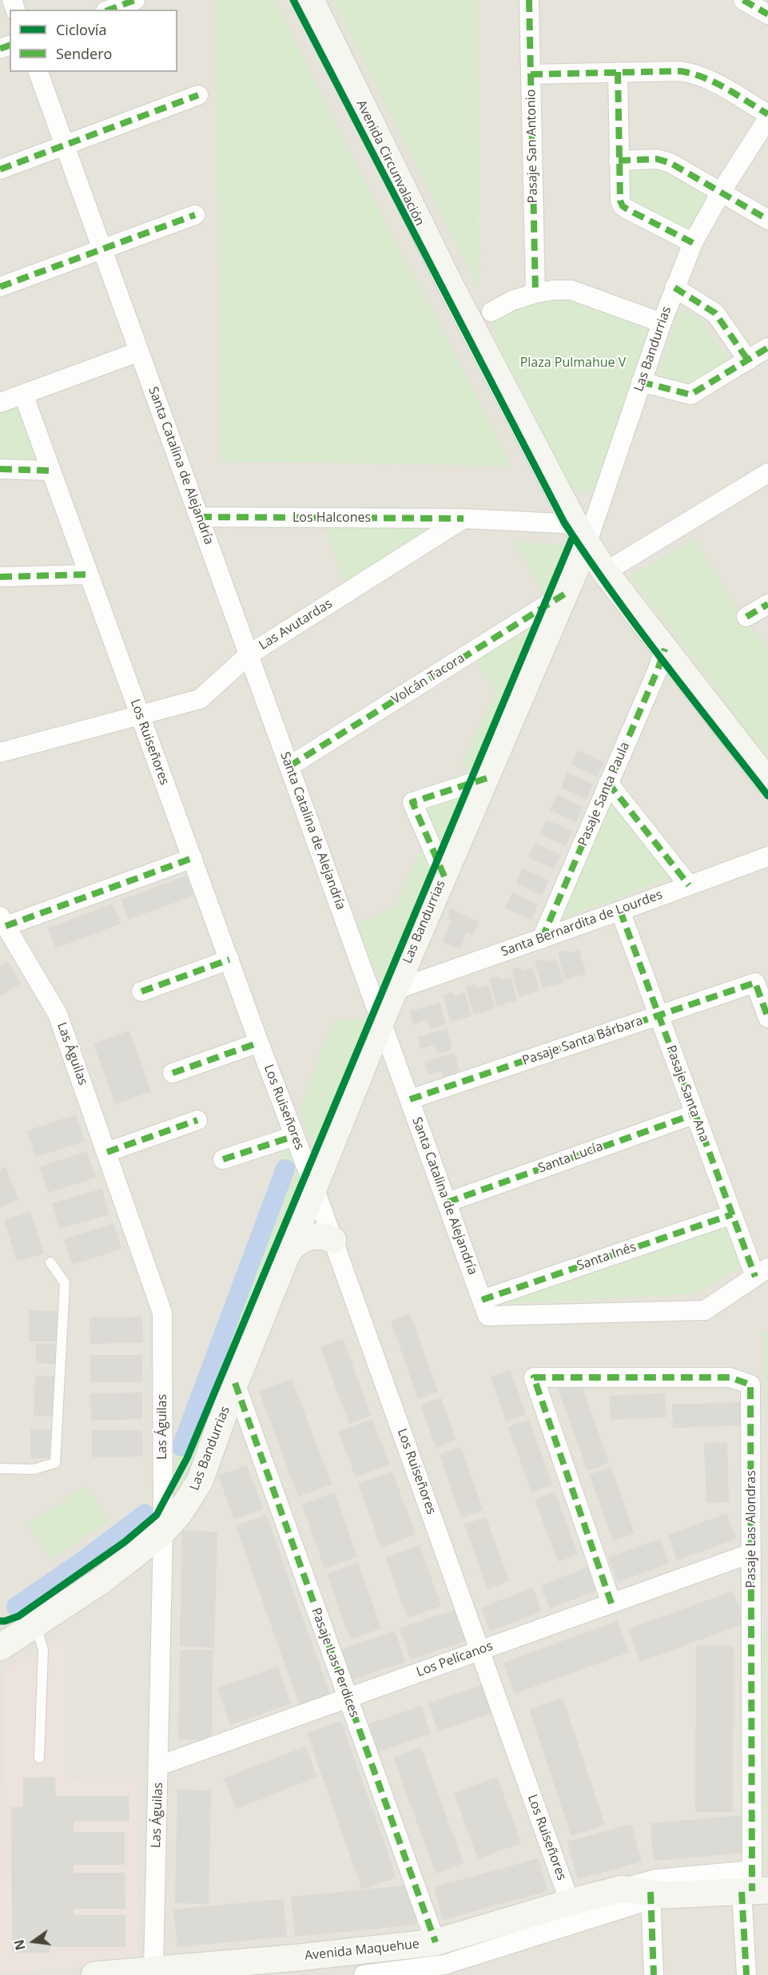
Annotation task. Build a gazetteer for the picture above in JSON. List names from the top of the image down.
{
  "streets": {
    "main road": ["Avenida Circunvalación", "Las Bandurrias", "Avenida Maquehue"],
    "street": [
      "Pasaje San Antonio",
      "Santa Catalina de Alejandría",
      "Los Halcones",
      "Las Avutardas",
      "Volcán Tacora",
      "Los Ruiseñores",
      "Pasaje Santa Paula",
      "Santa Bernardita de Lourdes",
      "Pasaje Santa Bárbara",
      "Las Águilas",
      "Pasaje Santa Ana",
      "Santa Lucía",
      "Santa Inés",
      "Pasaje Las Alondras",
      "Los Pelícanos",
      "Pasaje Las Perdices"
    ]
  },
  "crossings": [
    ["Avenida Circunvalación", "Las Bandurrias"],
    ["Avenida Circunvalación", "Pasaje Santa Paula"],
    ["Las Bandurrias", "Santa Catalina de Alejandría"],
    ["Las Bandurrias", "Volcán Tacora"],
    ["Las Bandurrias", "Los Ruiseñores"],
    ["Las Bandurrias", "Santa Bernardita de Lourdes"],
    ["Las Bandurrias", "Las Águilas"],
    ["Las Bandurrias", "Pasaje Las Perdices"],
    ["Santa Catalina de Alejandría", "Los Halcones"],
    ["Santa Catalina de Alejandría", "Las Avutardas"],
    ["Santa Catalina de Alejandría", "Volcán Tacora"],
    ["Santa Catalina de Alejandría", "Pasaje Santa Bárbara"],
    ["Santa Catalina de Alejandría", "Pasaje Santa Ana"],
    ["Santa Catalina de Alejandría", "Santa Lucía"],
    ["Santa Catalina de Alejandría", "Santa Inés"],
    ["Los Halcones", "Las Avutardas"],
    ["Las Avutardas", "Los Ruiseñores"],
    ["Los Ruiseñores", "Los Pelícanos"],
    ["Los Ruiseñores", "Avenida Maquehue"],
    ["Pasaje Santa Paula", "Santa Bernardita de Lourdes"],
    ["Santa Bernardita de Lourdes", "Pasaje Santa Ana"],
    ["Pasaje Santa Bárbara", "Pasaje Santa Ana"],
    ["Las Águilas", "Los Pelícanos"],
    ["Las Águilas", "Avenida Maquehue"],
    ["Pasaje Santa Ana", "Santa Lucía"],
    ["Pasaje Santa Ana", "Santa Inés"],
    ["Pasaje Las Alondras", "Los Pelícanos"],
    ["Pasaje Las Alondras", "Avenida Maquehue"],
    ["Los Pelícanos", "Pasaje Las Perdices"],
    ["Pasaje Las Perdices", "Avenida Maquehue"]
  ],
  "parks": ["Plaza Pulmahue V"],
  "legend": ["Ciclovía", "Sendero"],
  "north": "left"
}
